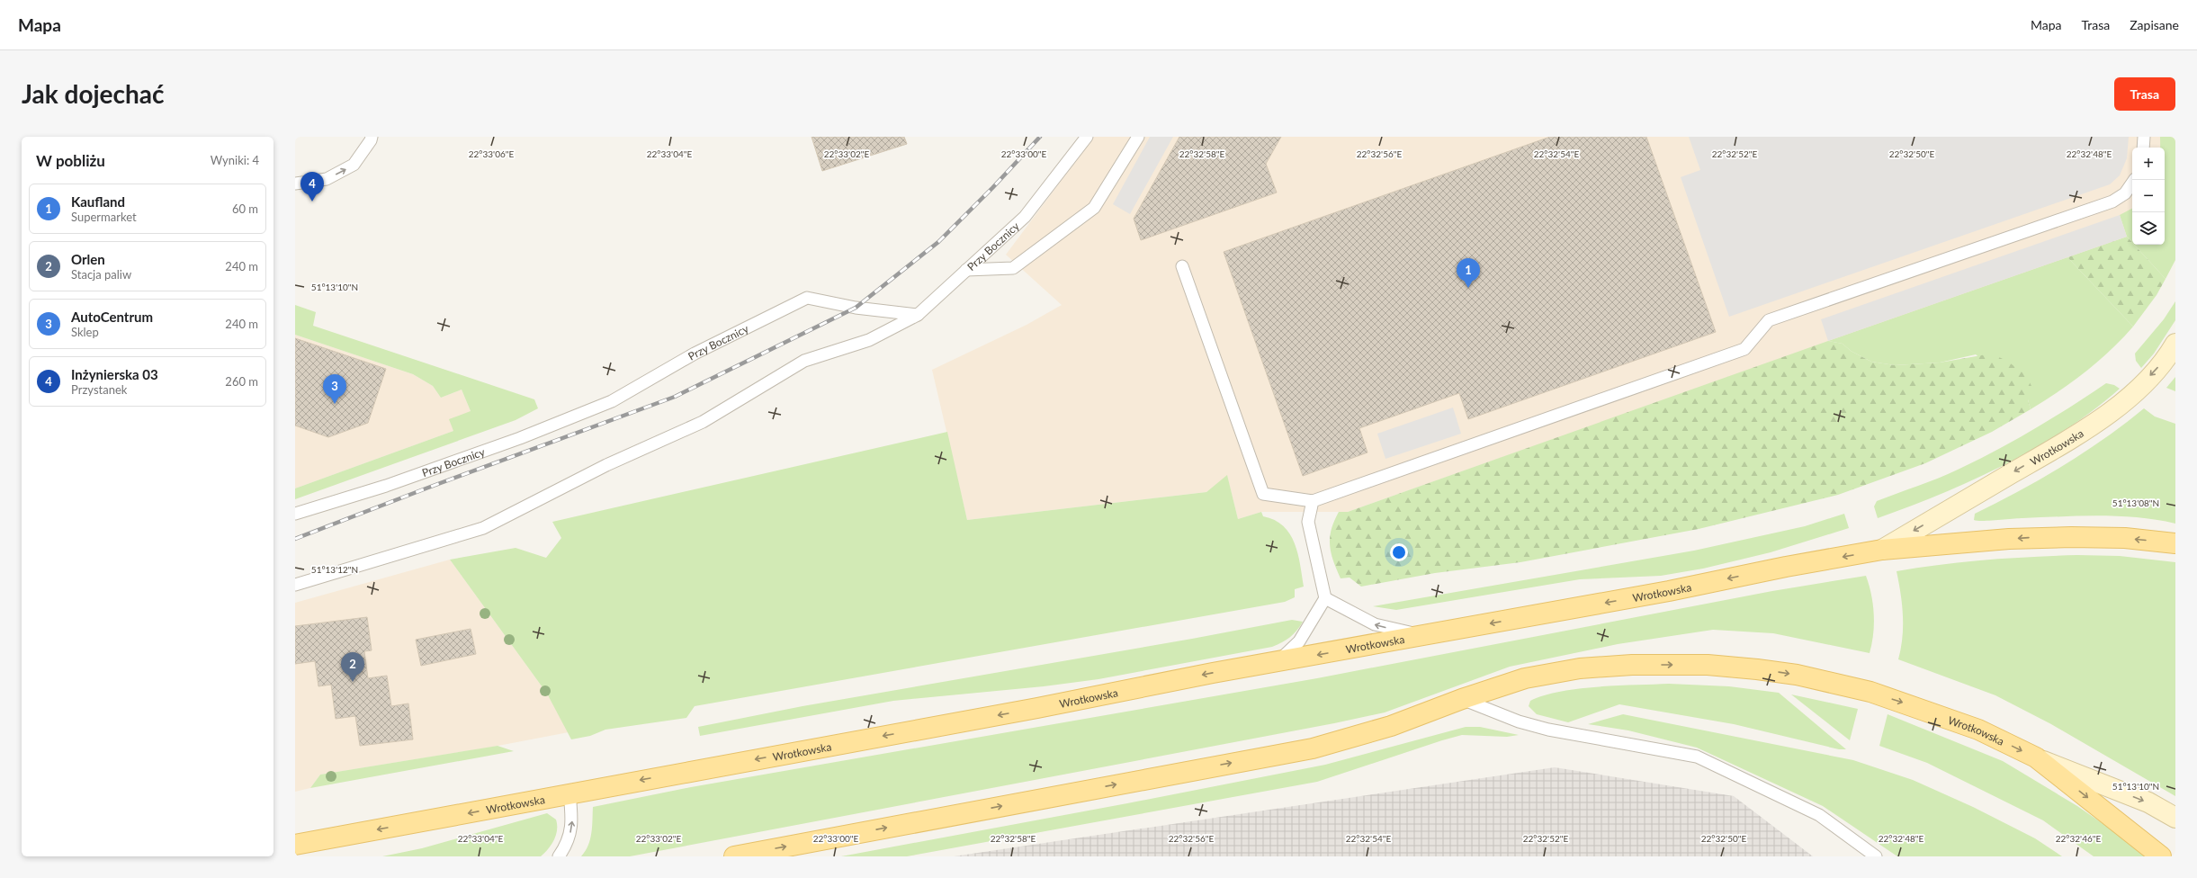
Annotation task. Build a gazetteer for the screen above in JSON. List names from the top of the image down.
{
  "streets": {
    "main road": ["Wrotkowska"],
    "lane": ["Przy Bocznicy"]
  },
  "page": {
    "header": "Mapa",
    "nav": ["Mapa", "Trasa", "Zapisane"],
    "buttons": "Trasa",
    "title": "Jak dojechać",
    "heading": ["W pobliżu", "Wyniki: 4"],
    "map_buttons": ["+", "−"],
    "pins": [
      "4",
      "1",
      "3",
      "2"
    ],
    "list": [
      {
        "mark": "1",
        "name": "Kaufland",
        "note": "Supermarket",
        "value": "60 m"
      },
      {
        "mark": "2",
        "name": "Orlen",
        "note": "Stacja paliw",
        "value": "240 m"
      },
      {
        "mark": "3",
        "name": "AutoCentrum",
        "note": "Sklep",
        "value": "240 m"
      },
      {
        "mark": "4",
        "name": "Inżynierska 03",
        "note": "Przystanek",
        "value": "260 m"
      }
    ]
  },
  "coordinates": [
    "22°33'06\"E",
    "22°33'04\"E",
    "22°33'02\"E",
    "22°33'00\"E",
    "22°32'58\"E",
    "22°32'54\"E",
    "22°32'50\"E",
    "22°32'56\"E",
    "22°32'52\"E",
    "22°32'48\"E",
    "51°13'10\"N",
    "51°13'08\"N",
    "51°13'12\"N",
    "22°32'46\"E"
  ]
}
